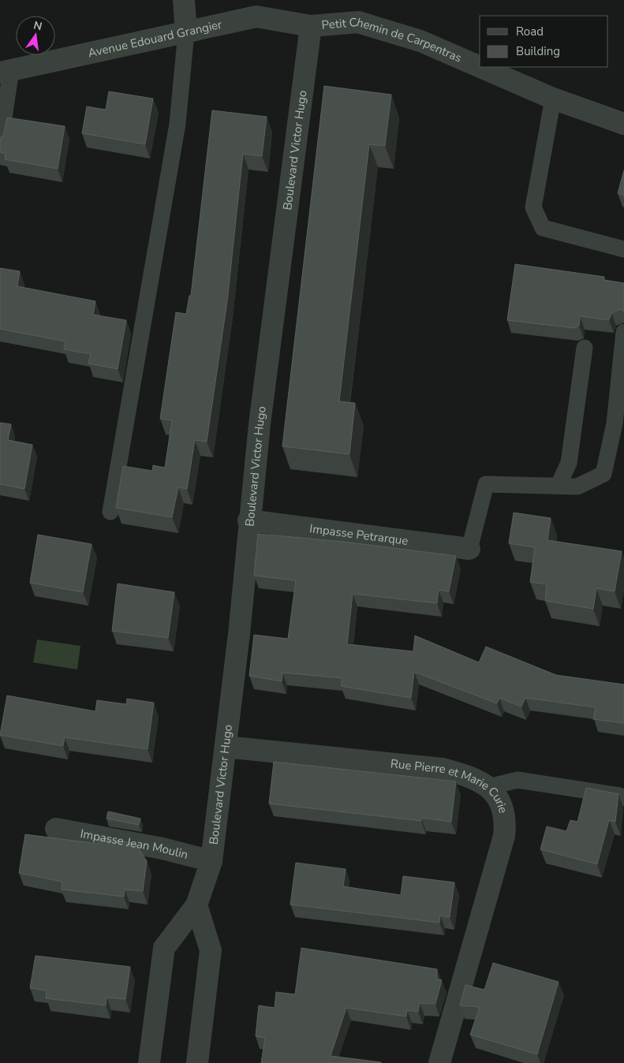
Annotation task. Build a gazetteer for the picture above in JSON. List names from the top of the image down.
{
  "streets": {
    "street": [
      "Avenue Edouard Grangier",
      "Petit Chemin de Carpentras",
      "Boulevard Victor Hugo",
      "Impasse Petrarque",
      "Rue Pierre et Marie Curie",
      "Impasse Jean Moulin"
    ]
  },
  "crossings": [
    ["Avenue Edouard Grangier", "Petit Chemin de Carpentras"],
    ["Avenue Edouard Grangier", "Boulevard Victor Hugo"],
    ["Petit Chemin de Carpentras", "Boulevard Victor Hugo"],
    ["Boulevard Victor Hugo", "Impasse Petrarque"],
    ["Boulevard Victor Hugo", "Rue Pierre et Marie Curie"],
    ["Boulevard Victor Hugo", "Impasse Jean Moulin"]
  ],
  "legend": ["Road", "Building"],
  "north": "top"
}
